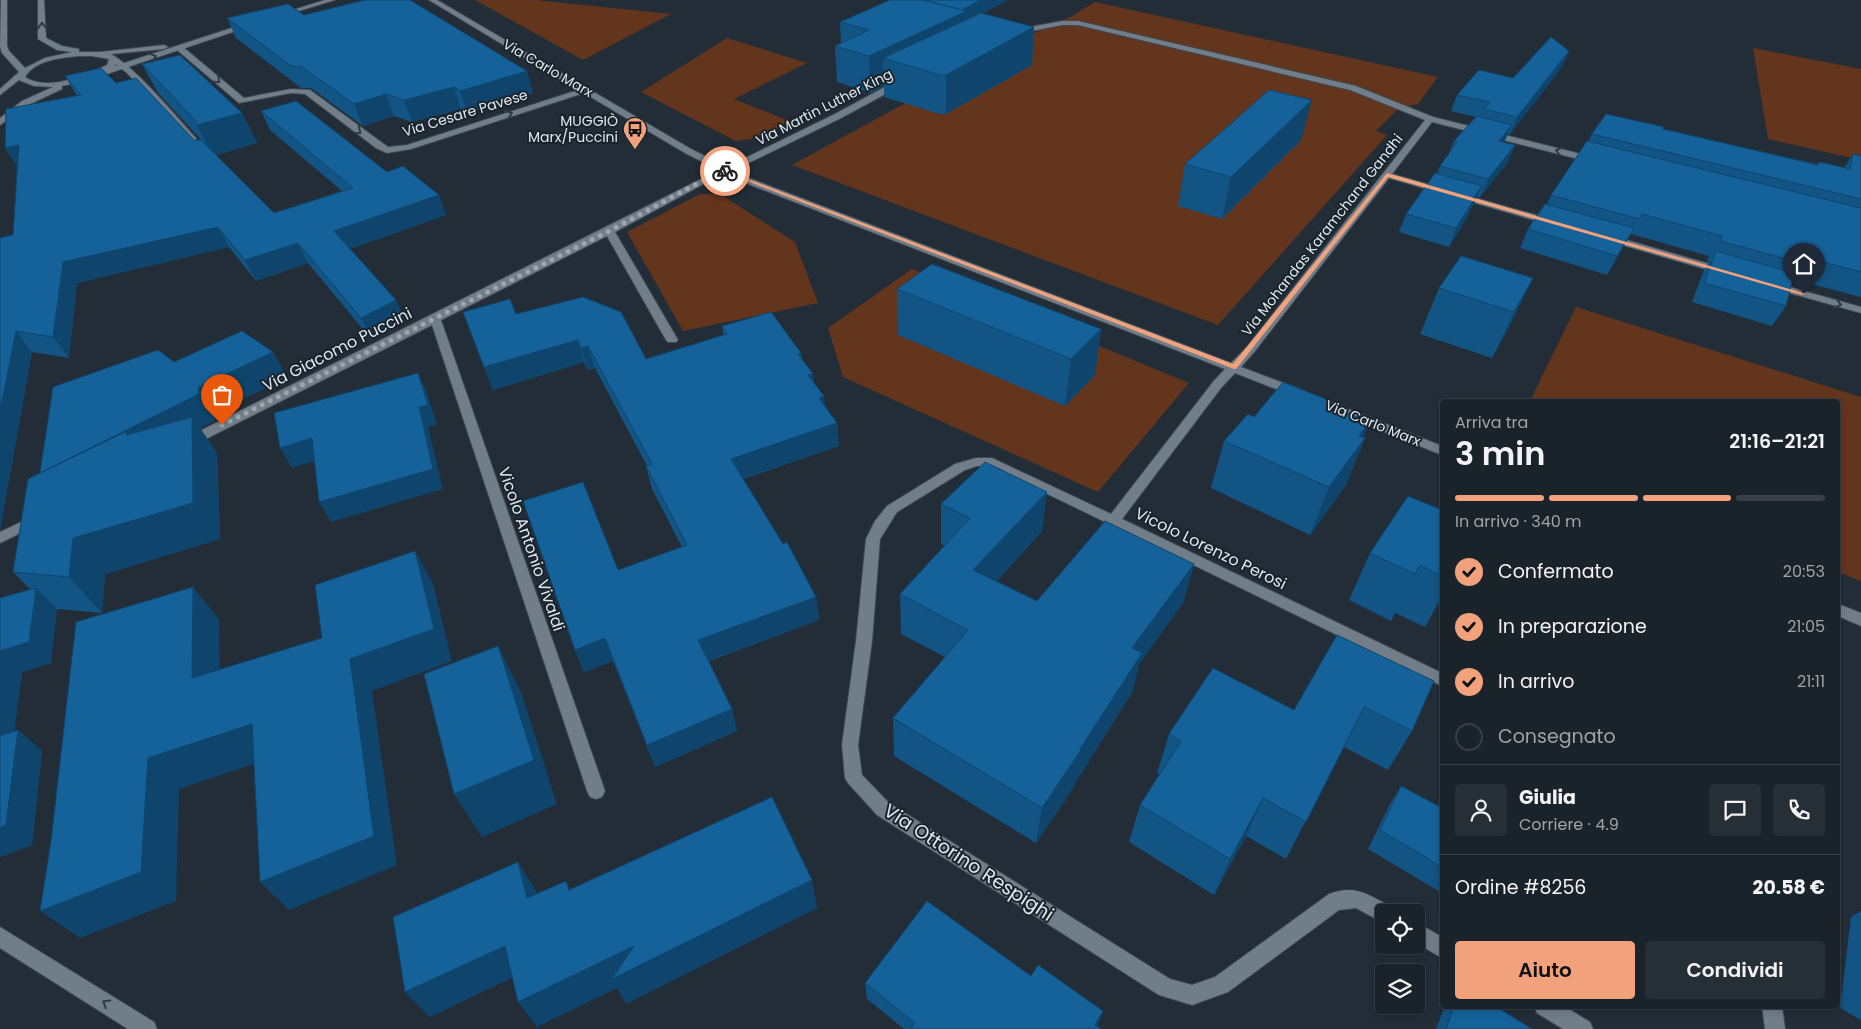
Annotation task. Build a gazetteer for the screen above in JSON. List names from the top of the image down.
{
  "streets": {
    "street": [
      "Via Carlo Marx",
      "Via Martin Luther King",
      "Via Cesare Pavese",
      "Via Mohandas Karamchand Gandhi",
      "Via Giacomo Puccini",
      "Vicolo Lorenzo Perosi",
      "Vicolo Antonio Vivaldi",
      "Via Ottorino Respighi"
    ]
  },
  "crossings": [
    ["Via Carlo Marx", "Via Martin Luther King"],
    ["Via Carlo Marx", "Via Cesare Pavese"],
    ["Via Carlo Marx", "Via Mohandas Karamchand Gandhi"],
    ["Via Carlo Marx", "Via Giacomo Puccini"],
    ["Via Carlo Marx", "Vicolo Lorenzo Perosi"],
    ["Via Martin Luther King", "Via Giacomo Puccini"],
    ["Via Mohandas Karamchand Gandhi", "Vicolo Lorenzo Perosi"],
    ["Via Giacomo Puccini", "Vicolo Antonio Vivaldi"],
    ["Vicolo Lorenzo Perosi", "Via Ottorino Respighi"]
  ],
  "places": {
    "bus stop": ["MUGGIÒ Marx/Puccini"]
  },
  "page": {
    "heading": ["3 min", "Arriva tra", "21:16–21:21"],
    "panel": [
      "Giulia",
      "Corriere · 4.9",
      "Ordine #8256",
      "20.58 €"
    ],
    "bar": "In arrivo · 340 m",
    "list": [
      ["Confermato", "20:53"],
      ["In preparazione", "21:05"],
      ["In arrivo", "21:11"],
      "Consegnato"
    ],
    "buttons": ["Aiuto", "Condividi"]
  }
}
